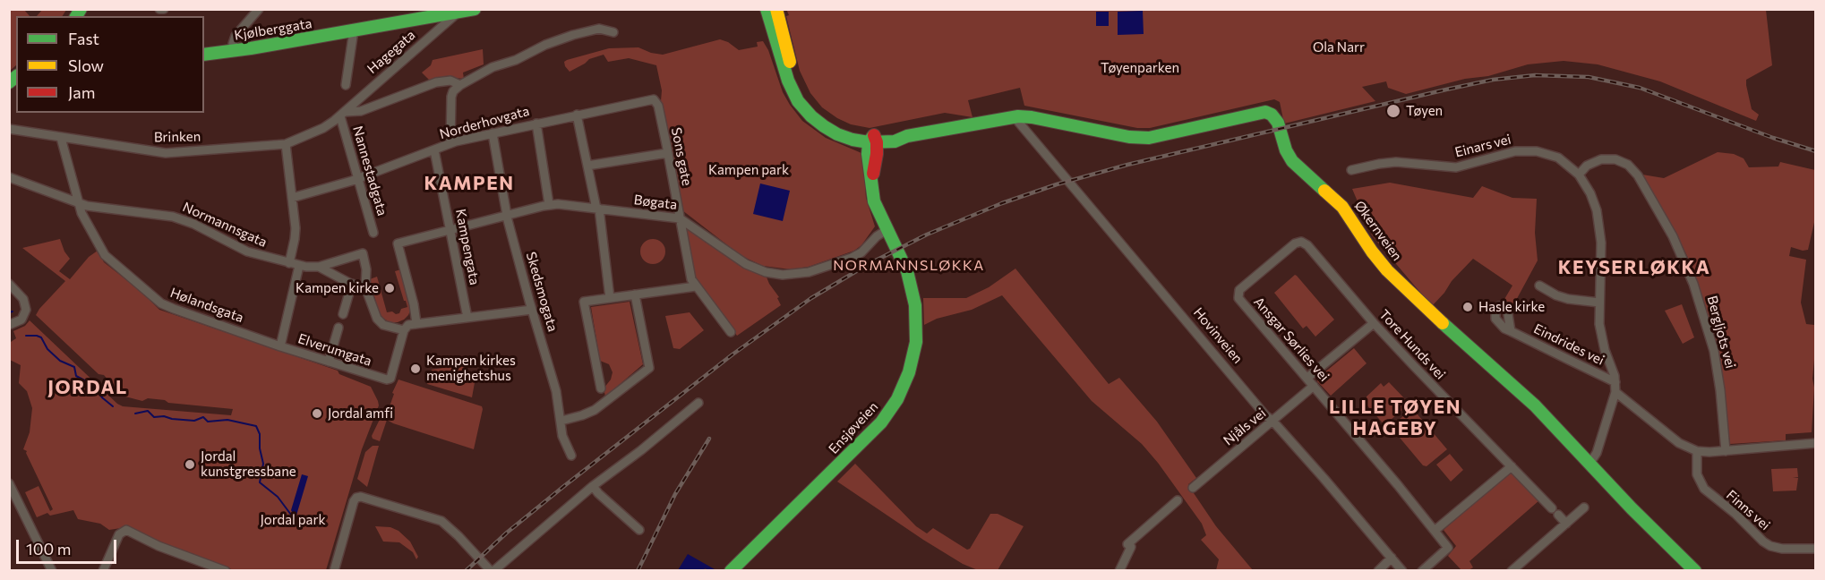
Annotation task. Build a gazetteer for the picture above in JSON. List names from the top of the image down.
{
  "streets": {
    "main road": ["Kjølberggata", "Økernveien", "Ensjøveien"],
    "street": [
      "Hagegata",
      "Norderhovgata",
      "Brinken",
      "Einars vei",
      "Sons gate",
      "Nannestadgata",
      "Bøgata",
      "Normannsgata",
      "Kampengata",
      "Skedsmogata",
      "Hølandsgata",
      "Bergljots vei",
      "Hovinveien",
      "Ansgar Sørlies vei",
      "Tore Hunds vei",
      "Eindrides vei",
      "Elverumgata",
      "Njåls vei",
      "Finns vei"
    ]
  },
  "crossings": [
    ["Kjølberggata", "Hagegata"],
    ["Hagegata", "Brinken"],
    ["Hagegata", "Nannestadgata"],
    ["Norderhovgata", "Sons gate"],
    ["Norderhovgata", "Nannestadgata"],
    ["Norderhovgata", "Kampengata"],
    ["Norderhovgata", "Skedsmogata"],
    ["Brinken", "Nannestadgata"],
    ["Brinken", "Hølandsgata"],
    ["Einars vei", "Økernveien"],
    ["Einars vei", "Bergljots vei"],
    ["Einars vei", "Eindrides vei"],
    ["Sons gate", "Bøgata"],
    ["Bøgata", "Kampengata"],
    ["Bøgata", "Skedsmogata"],
    ["Bøgata", "Ensjøveien"],
    ["Normannsgata", "Hølandsgata"],
    ["Økernveien", "Hovinveien"],
    ["Økernveien", "Ensjøveien"],
    ["Hølandsgata", "Elverumgata"],
    ["Hovinveien", "Njåls vei"],
    ["Ansgar Sørlies vei", "Tore Hunds vei"],
    ["Ansgar Sørlies vei", "Njåls vei"]
  ],
  "districts": [
    "KAMPEN",
    "NORMANNSLØKKA",
    "KEYSERLØKKA",
    "JORDAL",
    "LILLE TØYEN HAGEBY"
  ],
  "parks": [
    "Ola Narr",
    "Tøyenparken",
    "Kampen park",
    "Jordal park"
  ],
  "places": [
    "Tøyen",
    "Kampen kirke",
    "Hasle kirke",
    "Kampen kirkes menighetshus",
    "Jordal amfi",
    "Jordal kunstgressbane"
  ],
  "legend": ["Fast", "Slow", "Jam"],
  "scale_bar": "100 m"
}
